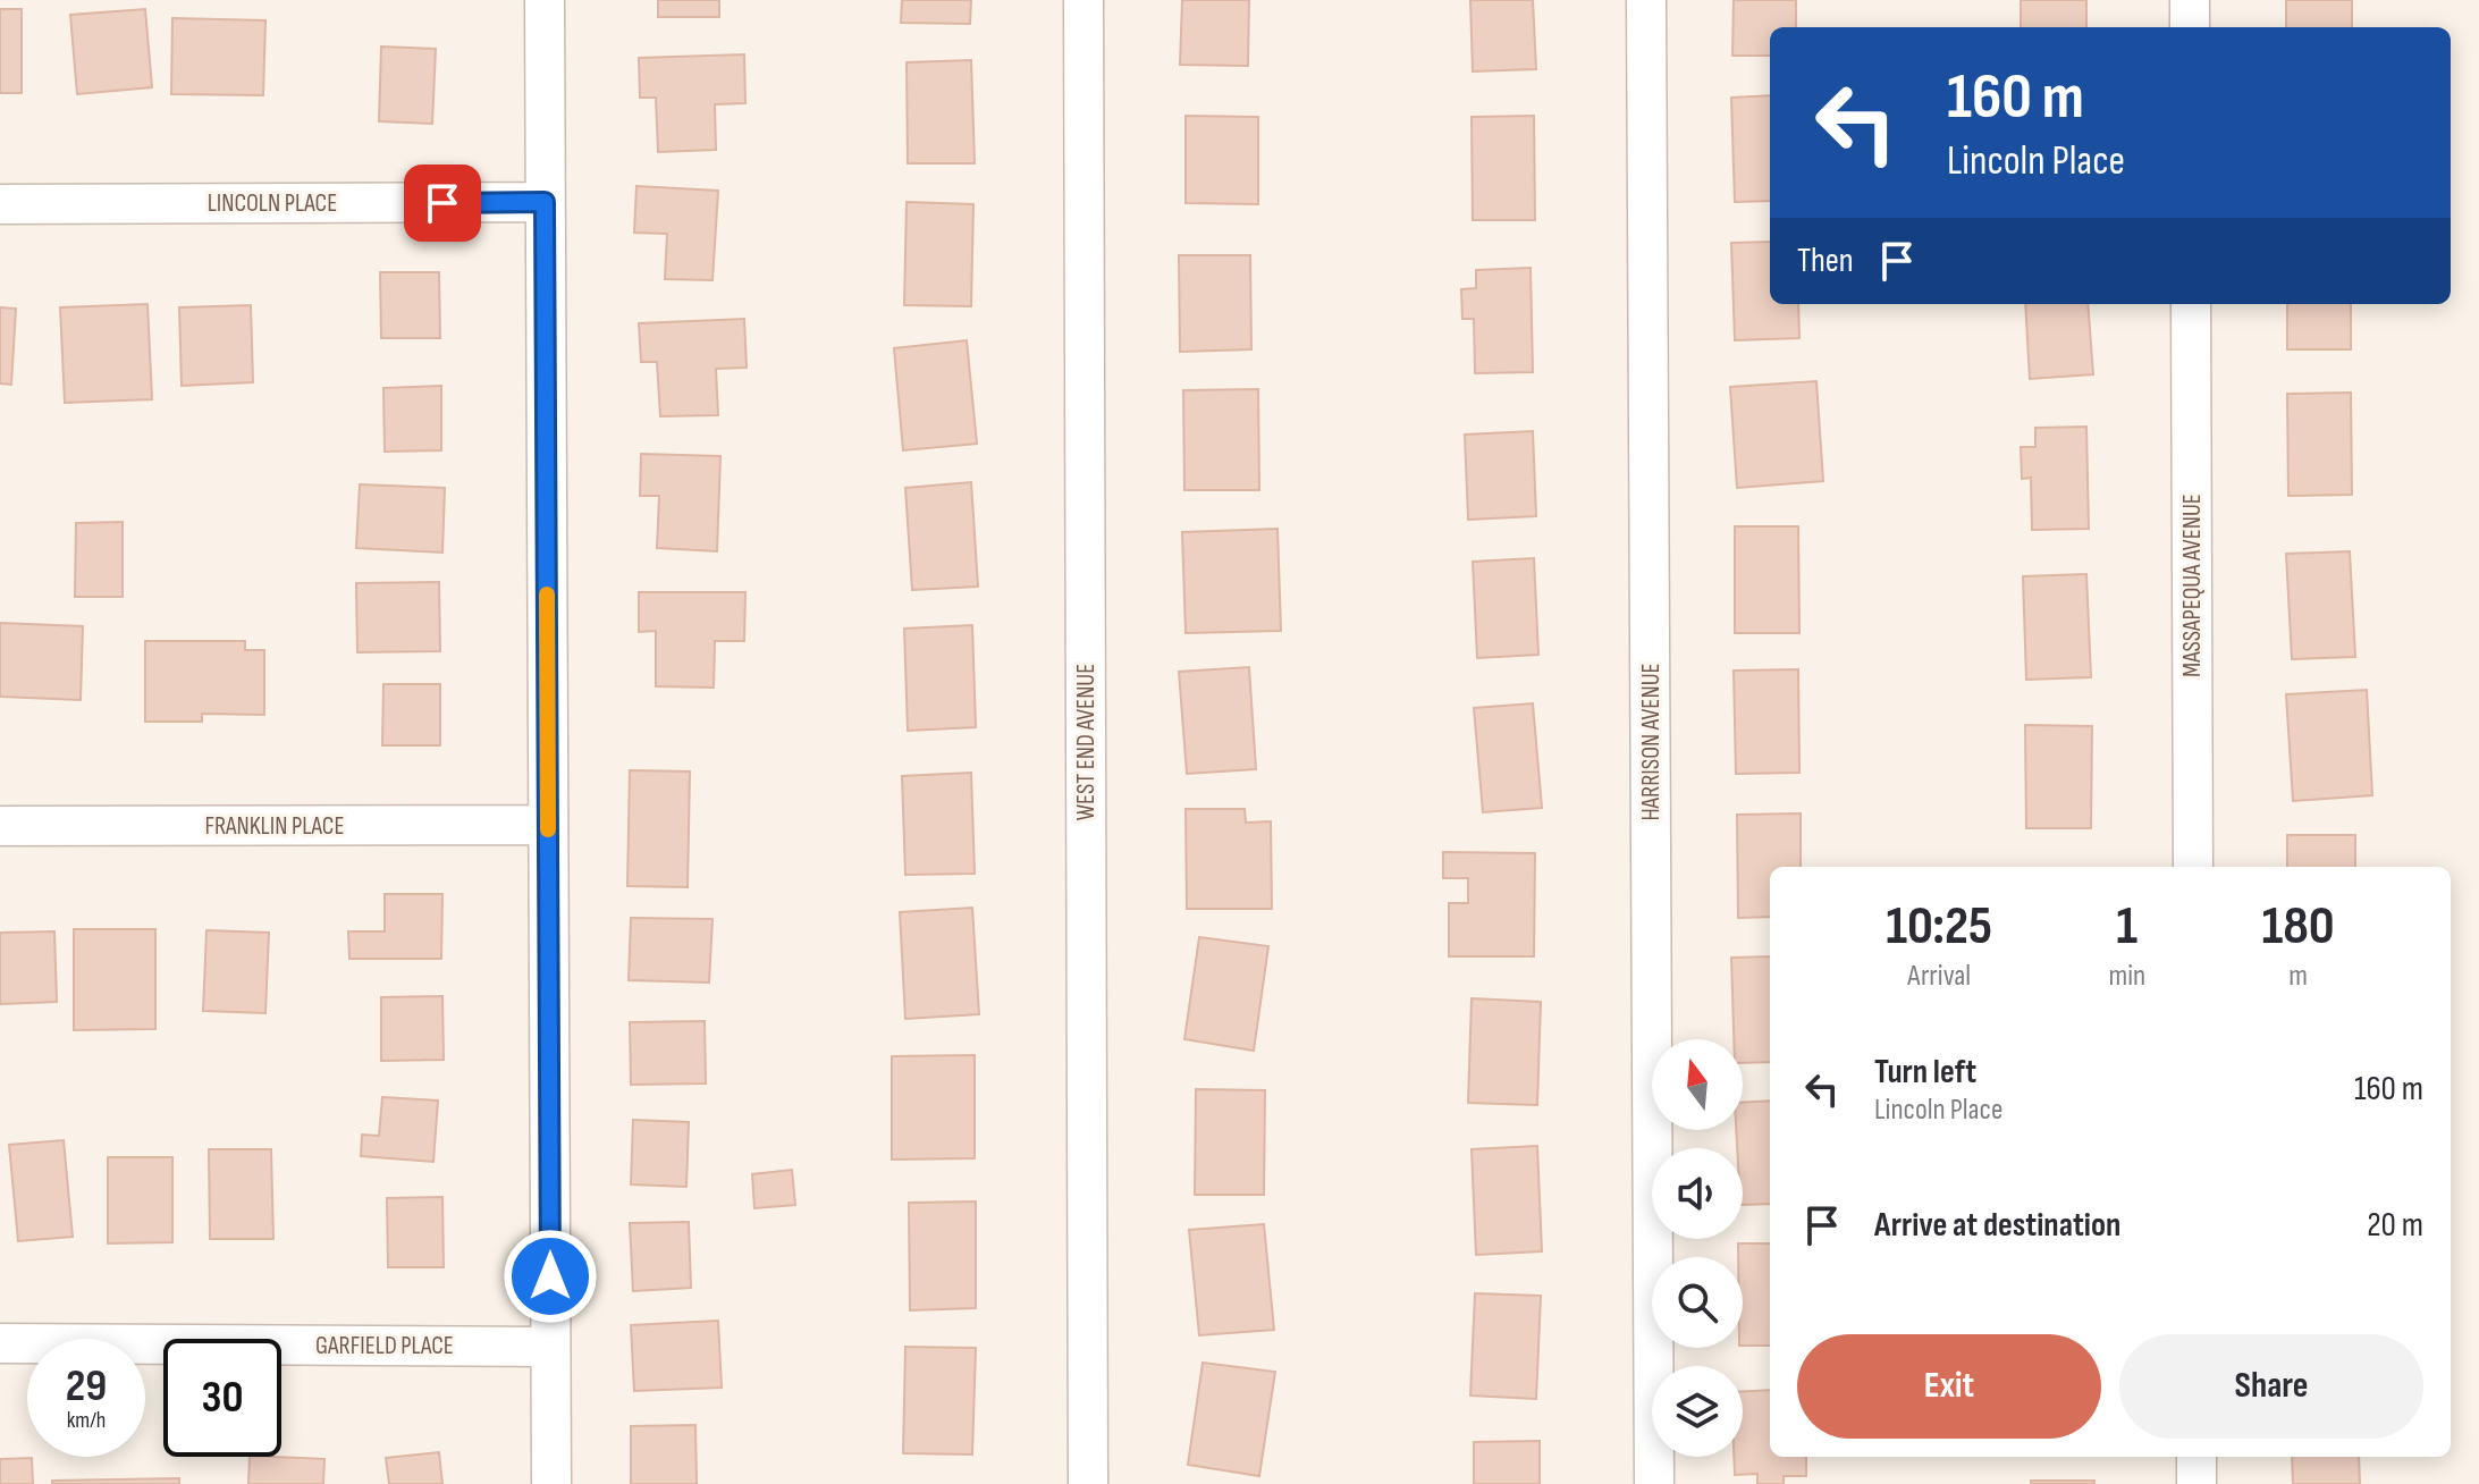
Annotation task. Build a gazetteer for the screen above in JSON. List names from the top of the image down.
{
  "streets": {
    "street": [
      "LINCOLN PLACE",
      "MASSAPEQUA AVENUE",
      "WEST END AVENUE",
      "HARRISON AVENUE",
      "FRANKLIN PLACE",
      "GARFIELD PLACE"
    ]
  },
  "north": "top",
  "page": {
    "turn": ["160 m", "Lincoln Place"],
    "then": "Then",
    "eta": [
      "10:25",
      "Arrival",
      "1",
      "min",
      "180",
      "m"
    ],
    "list": [
      {
        "name": "Turn left",
        "note": "Lincoln Place",
        "value": "160 m"
      },
      {
        "name": "Arrive at destination",
        "value": "20 m"
      }
    ],
    "buttons": ["Exit", "Share"],
    "speed": "29 km/h",
    "limit": "30"
  }
}
